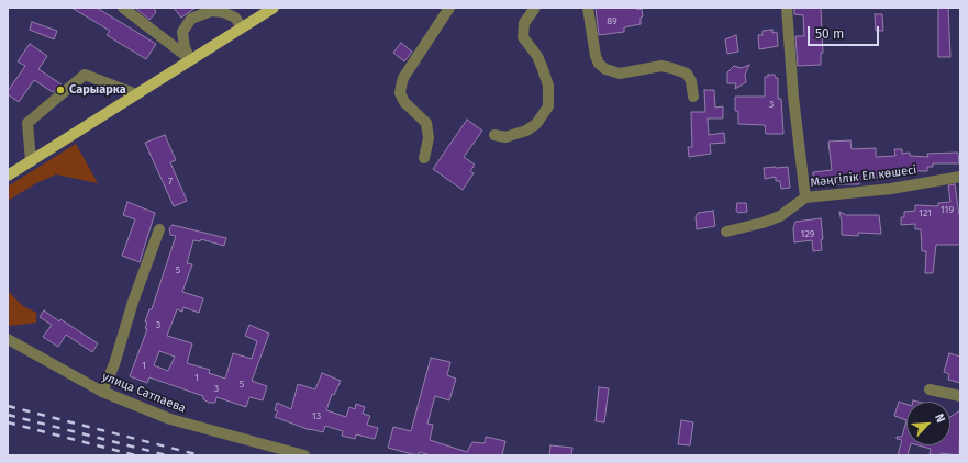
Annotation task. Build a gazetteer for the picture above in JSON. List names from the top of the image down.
{
  "streets": {
    "street": ["Мәңгілік Ел көшесі", "улица Сатпаева"]
  },
  "places": ["Сарыарка"],
  "house_numbers": [
    "89",
    "3",
    "7",
    "119",
    "121",
    "129",
    "5",
    "3",
    "1",
    "1",
    "5",
    "3",
    "13"
  ],
  "scale_bar": "50 m",
  "north": "top right"
}
